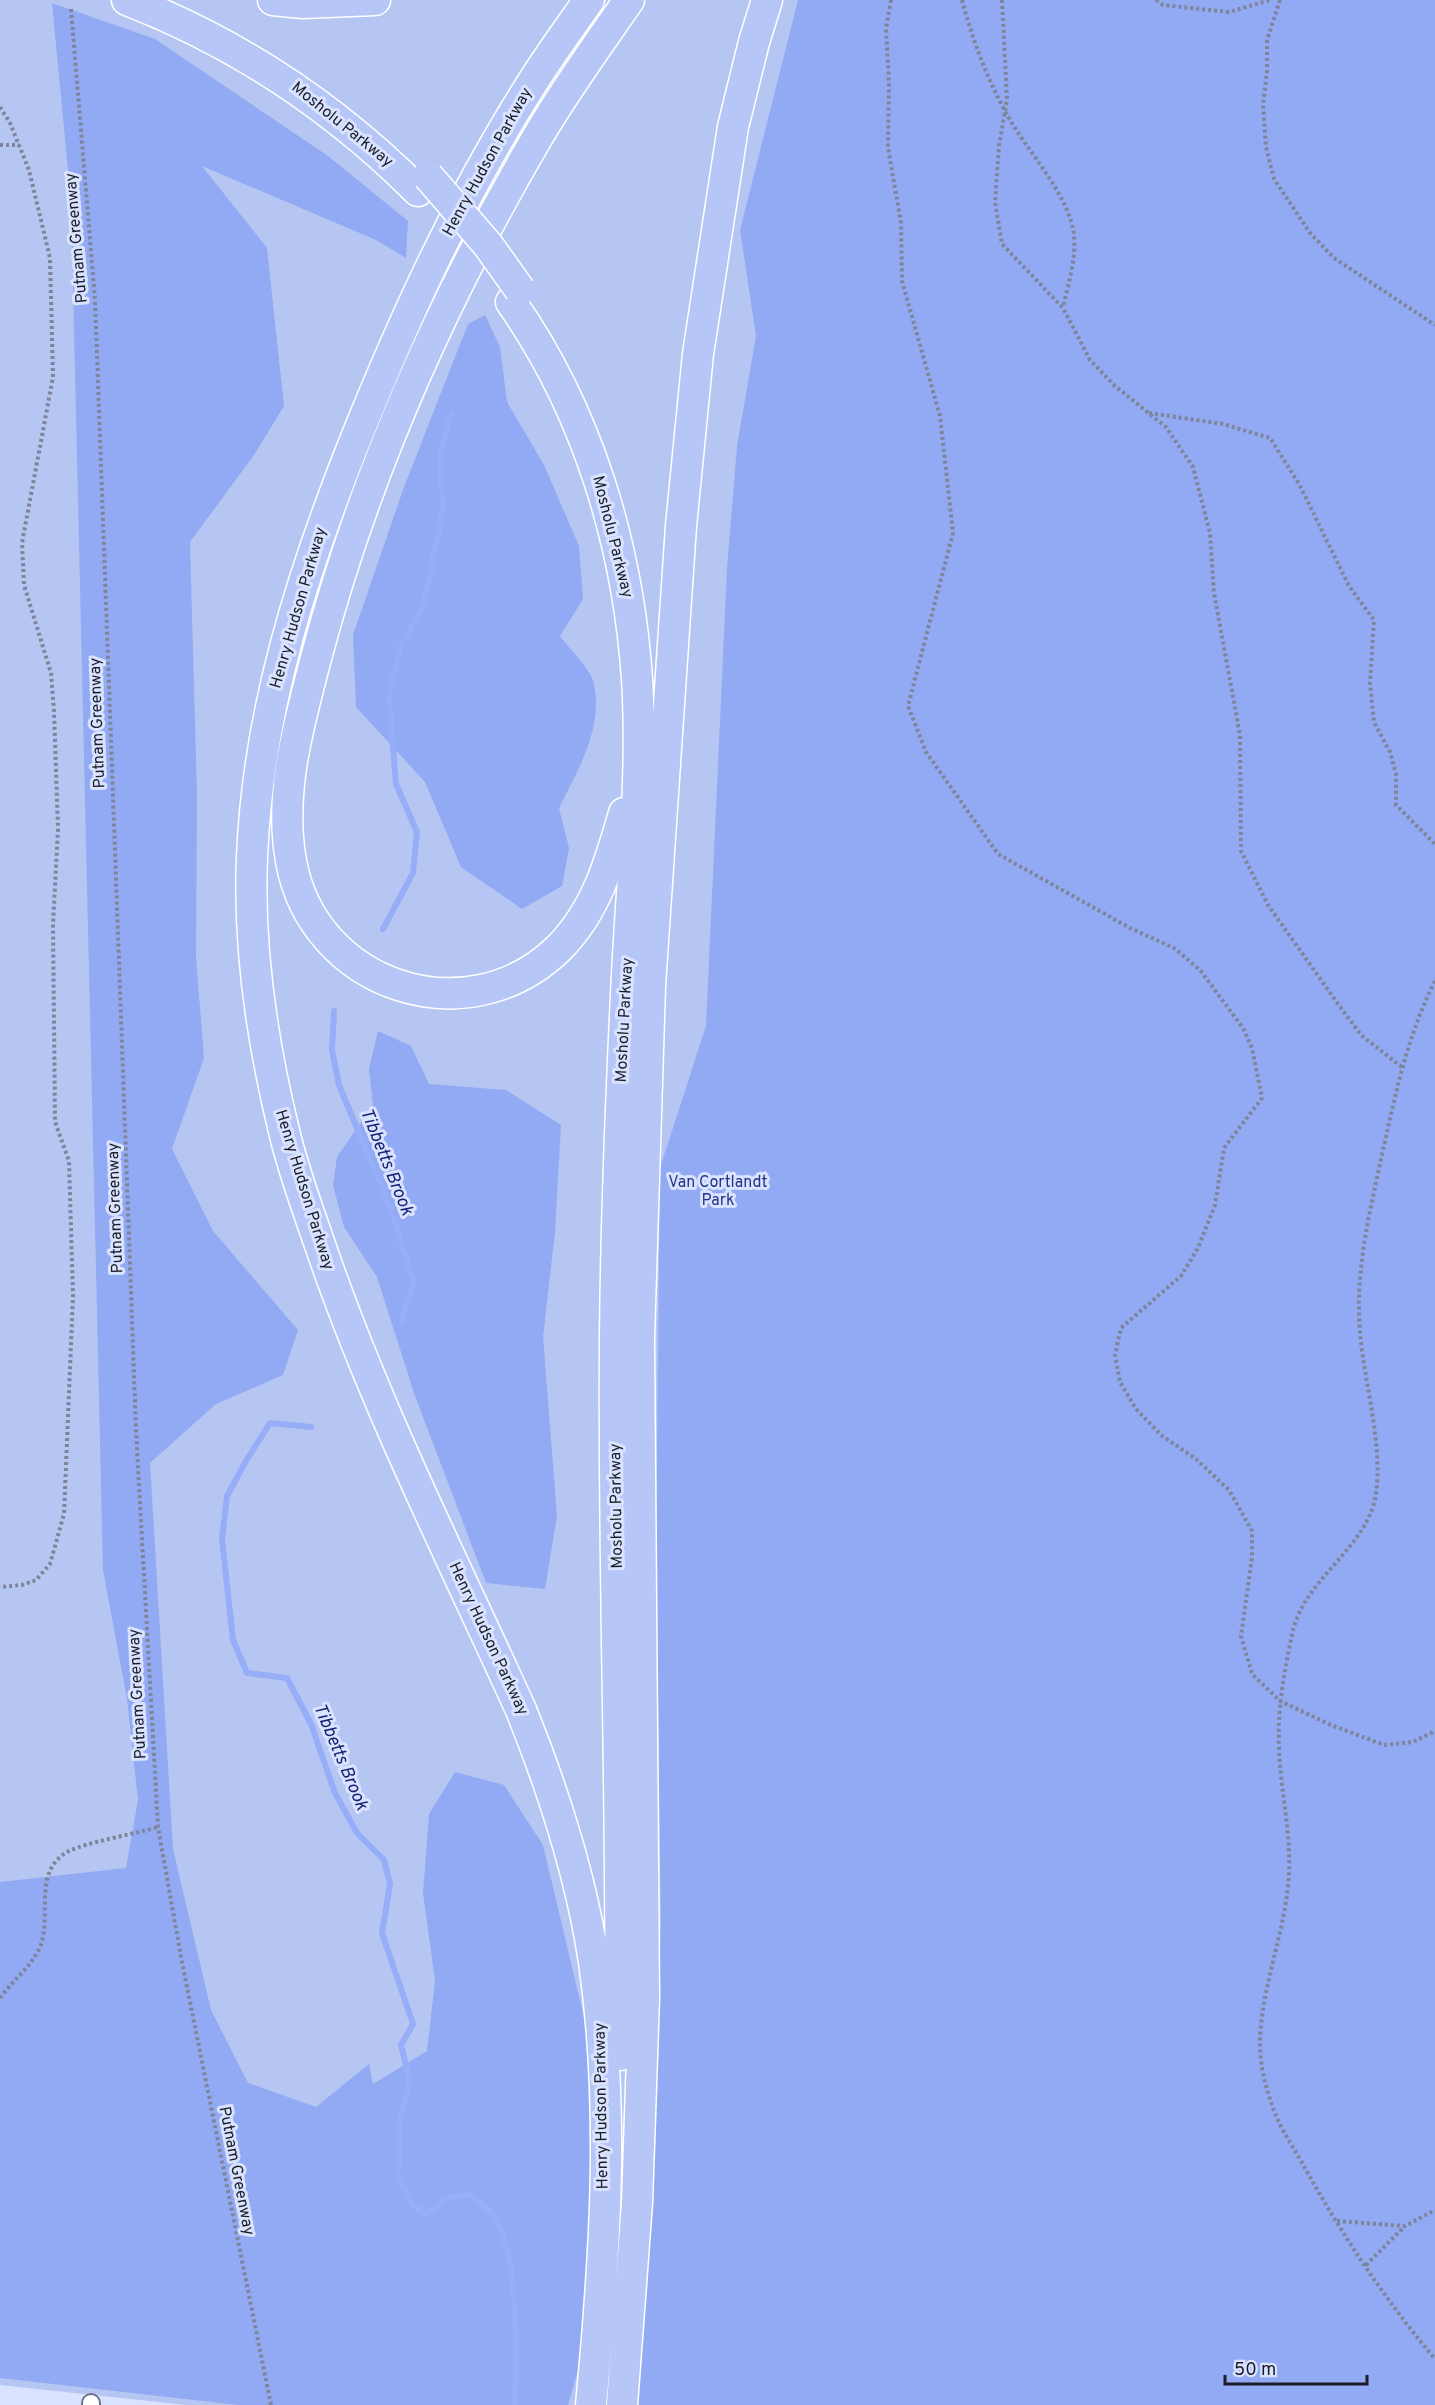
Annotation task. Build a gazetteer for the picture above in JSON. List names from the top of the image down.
{
  "streets": {
    "highway": ["Mosholu Parkway", "Henry Hudson Parkway"],
    "path": ["Putnam Greenway"]
  },
  "crossings": [
    ["Mosholu Parkway", "Henry Hudson Parkway"]
  ],
  "water": ["Tibbetts Brook"],
  "parks": ["Van Cortlandt Park"],
  "scale_bar": "50 m"
}
